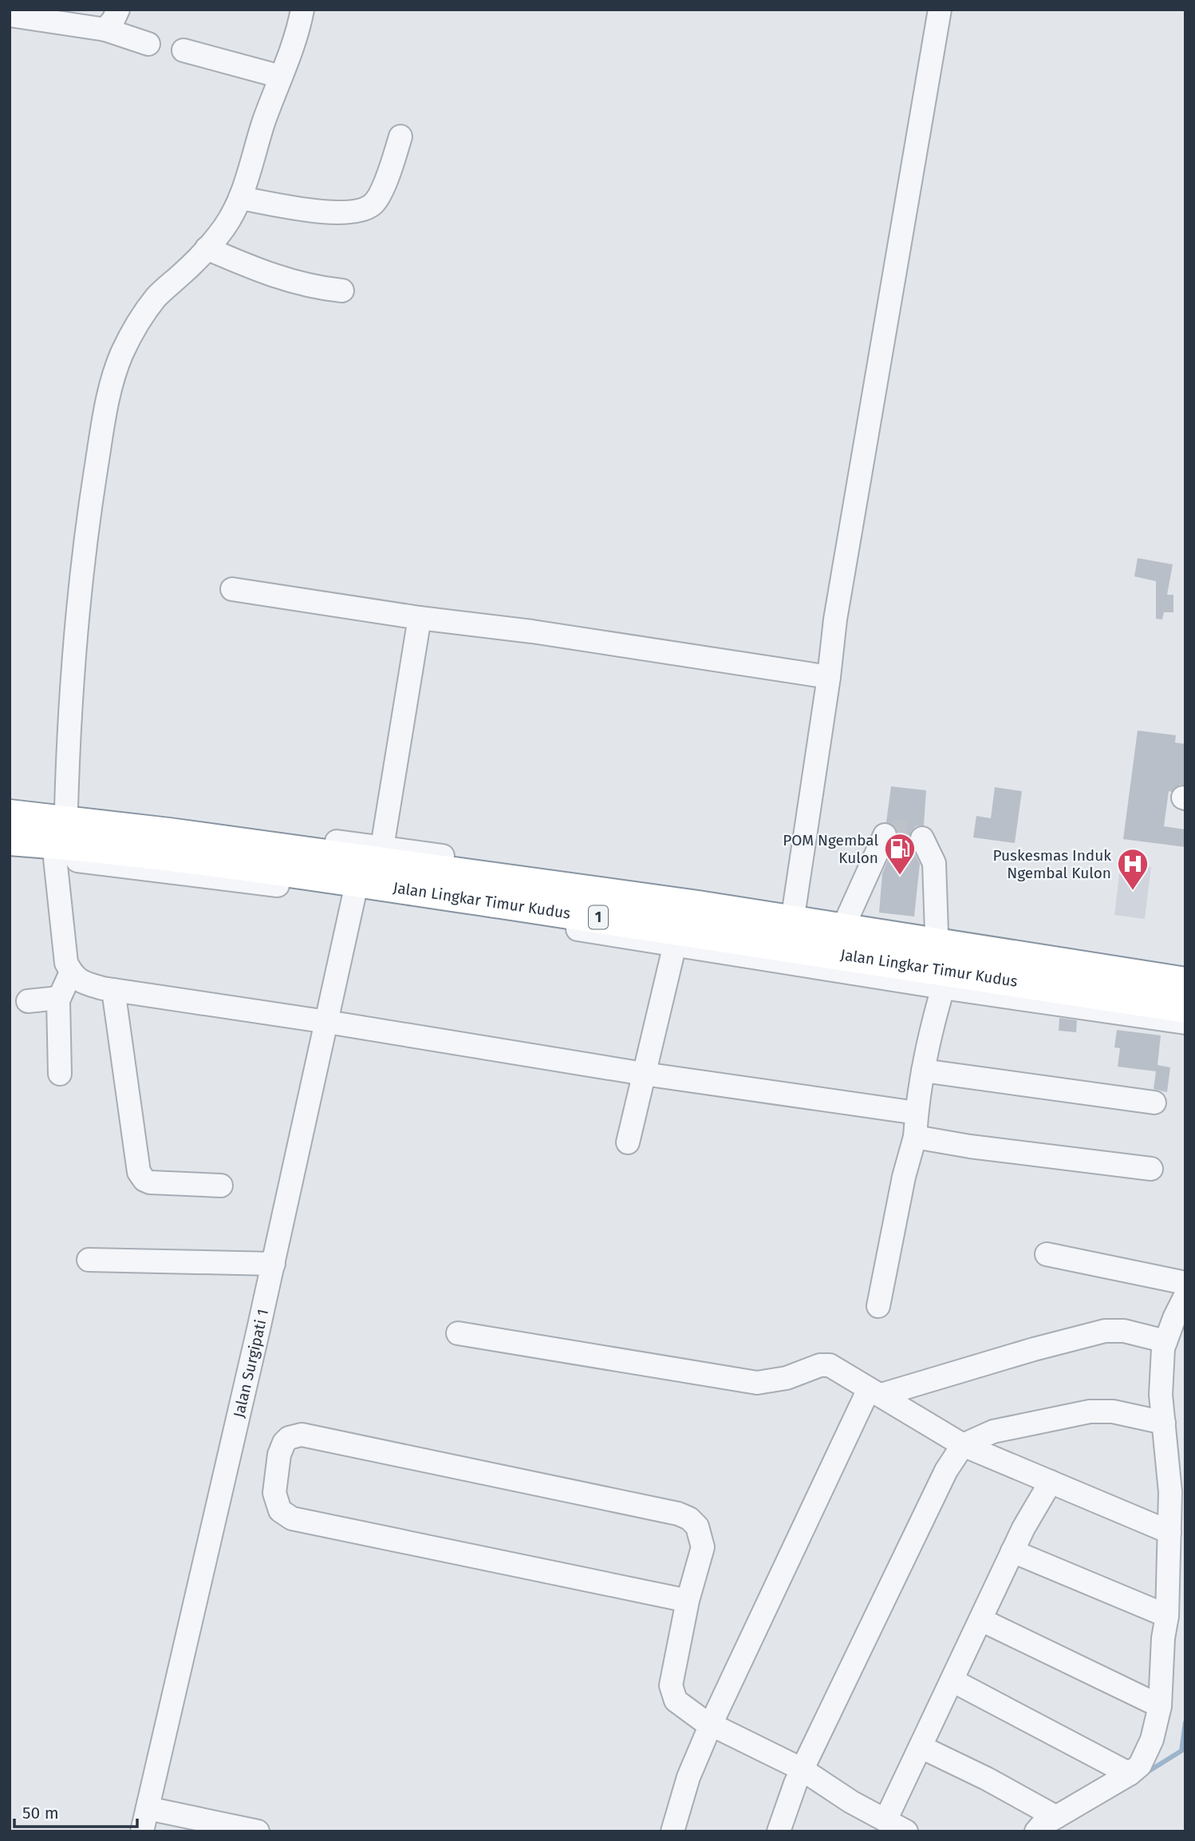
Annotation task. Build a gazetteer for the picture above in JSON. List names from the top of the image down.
{
  "streets": {
    "highway": ["Jalan Lingkar Timur Kudus", "1"],
    "street": ["Jalan Surgipati 1"]
  },
  "places": {
    "fuel station": ["POM Ngembal Kulon"],
    "hospital": ["Puskesmas Induk Ngembal Kulon"]
  },
  "scale_bar": "50 m"
}
